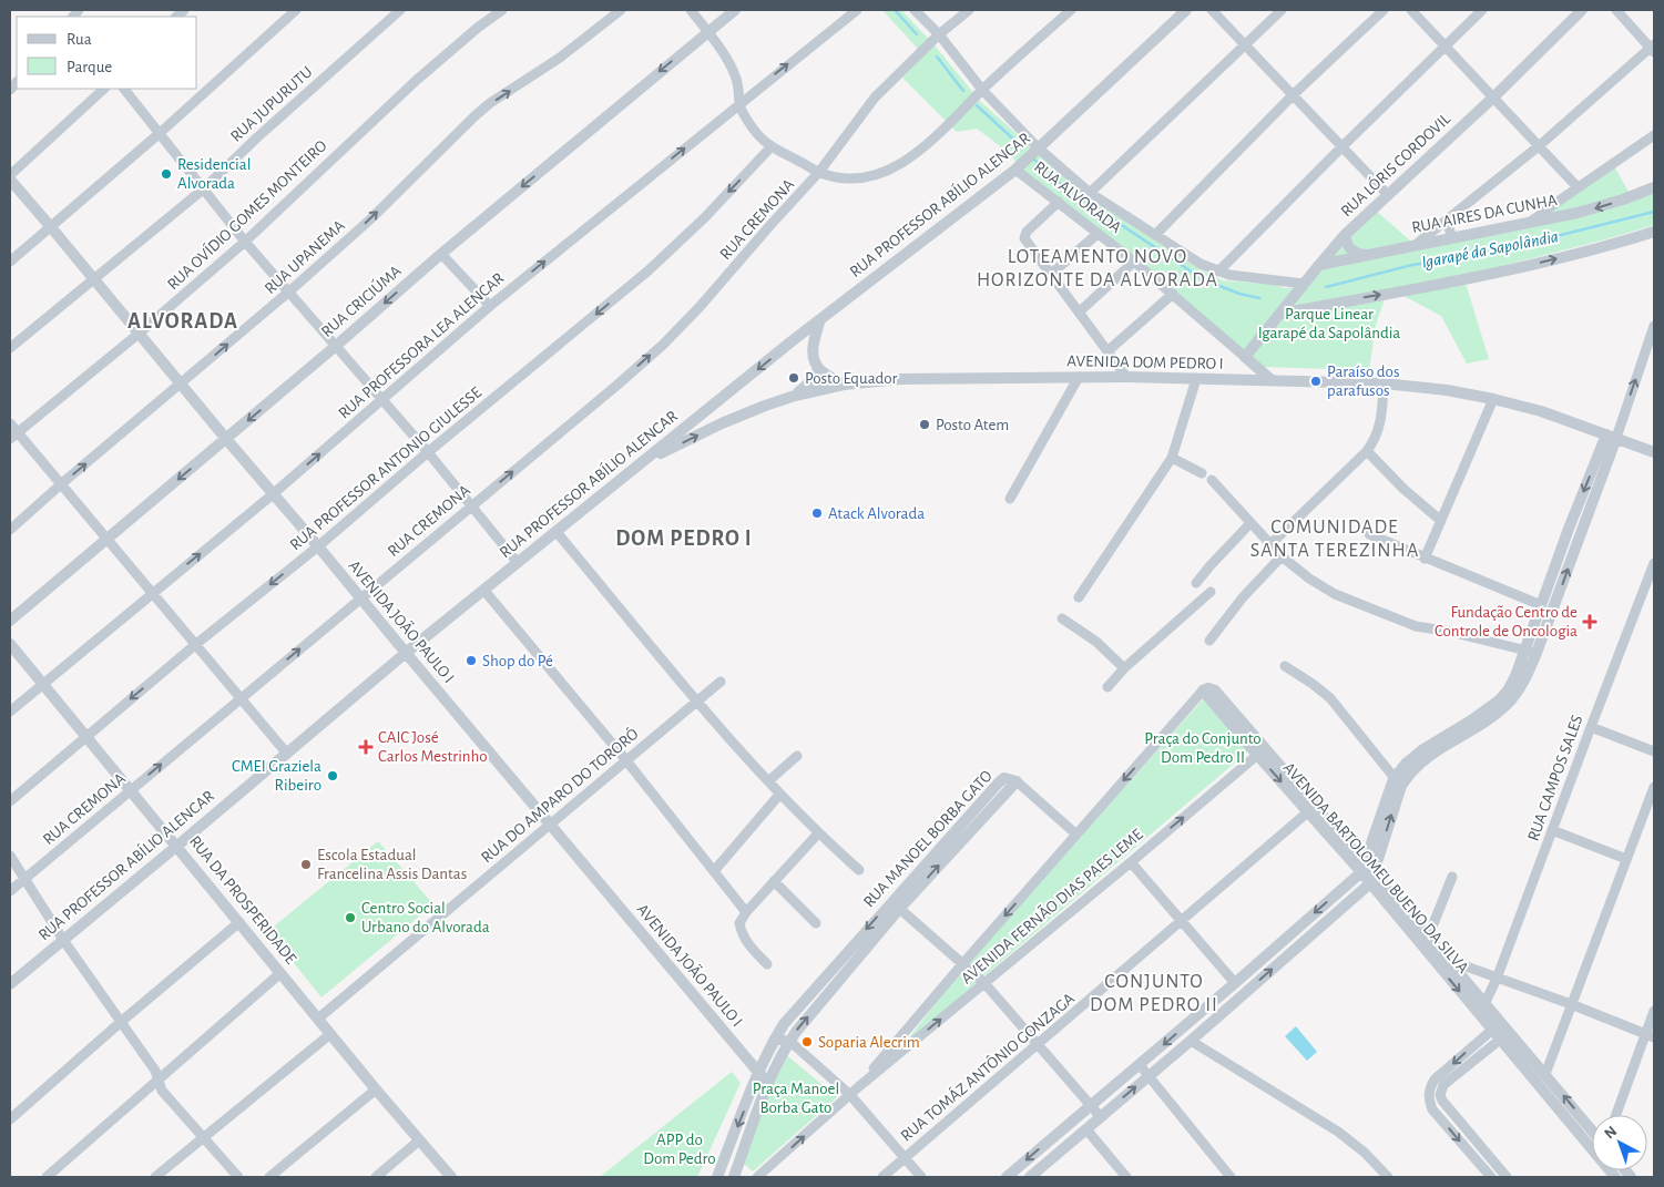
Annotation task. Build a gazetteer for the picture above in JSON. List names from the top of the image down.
{
  "streets": {
    "street": [
      "RUA JUPURUTU",
      "RUA LÓRIS CORDOVIL",
      "RUA ALVORADA",
      "RUA PROFESSOR ABÍLIO ALENCAR",
      "RUA AIRES DA CUNHA",
      "RUA OVÍDIO GOMES MONTEIRO",
      "RUA CREMONA",
      "RUA UPANEMA",
      "RUA CRICIÚMA",
      "RUA PROFESSORA LEA ALENCAR",
      "AVENIDA DOM PEDRO I",
      "RUA PROFESSOR ANTONIO GIULESSE",
      "AVENIDA JOÃO PAULO I",
      "RUA CAMPOS SALES",
      "RUA DO AMPARO DO TORORÓ",
      "RUA MANOEL BORBA GATO",
      "AVENIDA BARTOLOMEU BUENO DA SILVA",
      "RUA DA PROSPERIDADE",
      "AVENIDA FERNÃO DIAS PAES LEME",
      "RUA TOMÁZ ANTÔNIO GONZAGA"
    ]
  },
  "crossings": [
    ["RUA JUPURUTU", "AVENIDA JOÃO PAULO I"],
    ["RUA LÓRIS CORDOVIL", "RUA ALVORADA"],
    ["RUA LÓRIS CORDOVIL", "RUA AIRES DA CUNHA"],
    ["RUA ALVORADA", "RUA PROFESSOR ABÍLIO ALENCAR"],
    ["RUA ALVORADA", "AVENIDA DOM PEDRO I"],
    ["RUA PROFESSOR ABÍLIO ALENCAR", "AVENIDA DOM PEDRO I"],
    ["RUA PROFESSOR ABÍLIO ALENCAR", "AVENIDA JOÃO PAULO I"],
    ["RUA PROFESSOR ABÍLIO ALENCAR", "RUA DA PROSPERIDADE"],
    ["RUA OVÍDIO GOMES MONTEIRO", "AVENIDA JOÃO PAULO I"],
    ["RUA CREMONA", "AVENIDA JOÃO PAULO I"],
    ["RUA CREMONA", "RUA DA PROSPERIDADE"],
    ["RUA UPANEMA", "AVENIDA JOÃO PAULO I"],
    ["RUA CRICIÚMA", "AVENIDA JOÃO PAULO I"],
    ["RUA PROFESSORA LEA ALENCAR", "AVENIDA JOÃO PAULO I"],
    ["RUA PROFESSORA LEA ALENCAR", "RUA DA PROSPERIDADE"],
    ["RUA PROFESSOR ANTONIO GIULESSE", "AVENIDA JOÃO PAULO I"],
    ["RUA PROFESSOR ANTONIO GIULESSE", "RUA DA PROSPERIDADE"],
    ["AVENIDA JOÃO PAULO I", "RUA DO AMPARO DO TORORÓ"],
    ["AVENIDA JOÃO PAULO I", "RUA MANOEL BORBA GATO"],
    ["RUA CAMPOS SALES", "AVENIDA BARTOLOMEU BUENO DA SILVA"],
    ["RUA DO AMPARO DO TORORÓ", "RUA DA PROSPERIDADE"],
    ["AVENIDA BARTOLOMEU BUENO DA SILVA", "AVENIDA FERNÃO DIAS PAES LEME"],
    ["AVENIDA BARTOLOMEU BUENO DA SILVA", "RUA TOMÁZ ANTÔNIO GONZAGA"]
  ],
  "one_way": [
    "RUA CREMONA",
    "RUA UPANEMA",
    "RUA CRICIÚMA",
    "RUA PROFESSORA LEA ALENCAR",
    "RUA PROFESSOR ANTONIO GIULESSE"
  ],
  "districts": [
    "LOTEAMENTO NOVO HORIZONTE DA ALVORADA",
    "ALVORADA",
    "COMUNIDADE SANTA TEREZINHA",
    "DOM PEDRO I",
    "CONJUNTO DOM PEDRO II"
  ],
  "water": ["Igarapé da Sapolândia"],
  "parks": [
    "Parque Linear Igarapé da Sapolândia",
    "Praça do Conjunto Dom Pedro II",
    "Praça Manoel Borba Gato",
    "APP do Dom Pedro"
  ],
  "places": {
    "other": [
      "Residencial Alvorada",
      "Posto Equador",
      "Paraíso dos parafusos",
      "Posto Atem",
      "Atack Alvorada",
      "Shop do Pé",
      "CMEI Graziela Ribeiro",
      "Escola Estadual Francelina Assis Dantas",
      "Centro Social Urbano do Alvorada",
      "Soparia Alecrim"
    ],
    "health": ["Fundação Centro de Controle de Oncologia", "CAIC José Carlos Mestrinho"]
  },
  "legend": ["Rua", "Parque"],
  "north": "top left"
}
